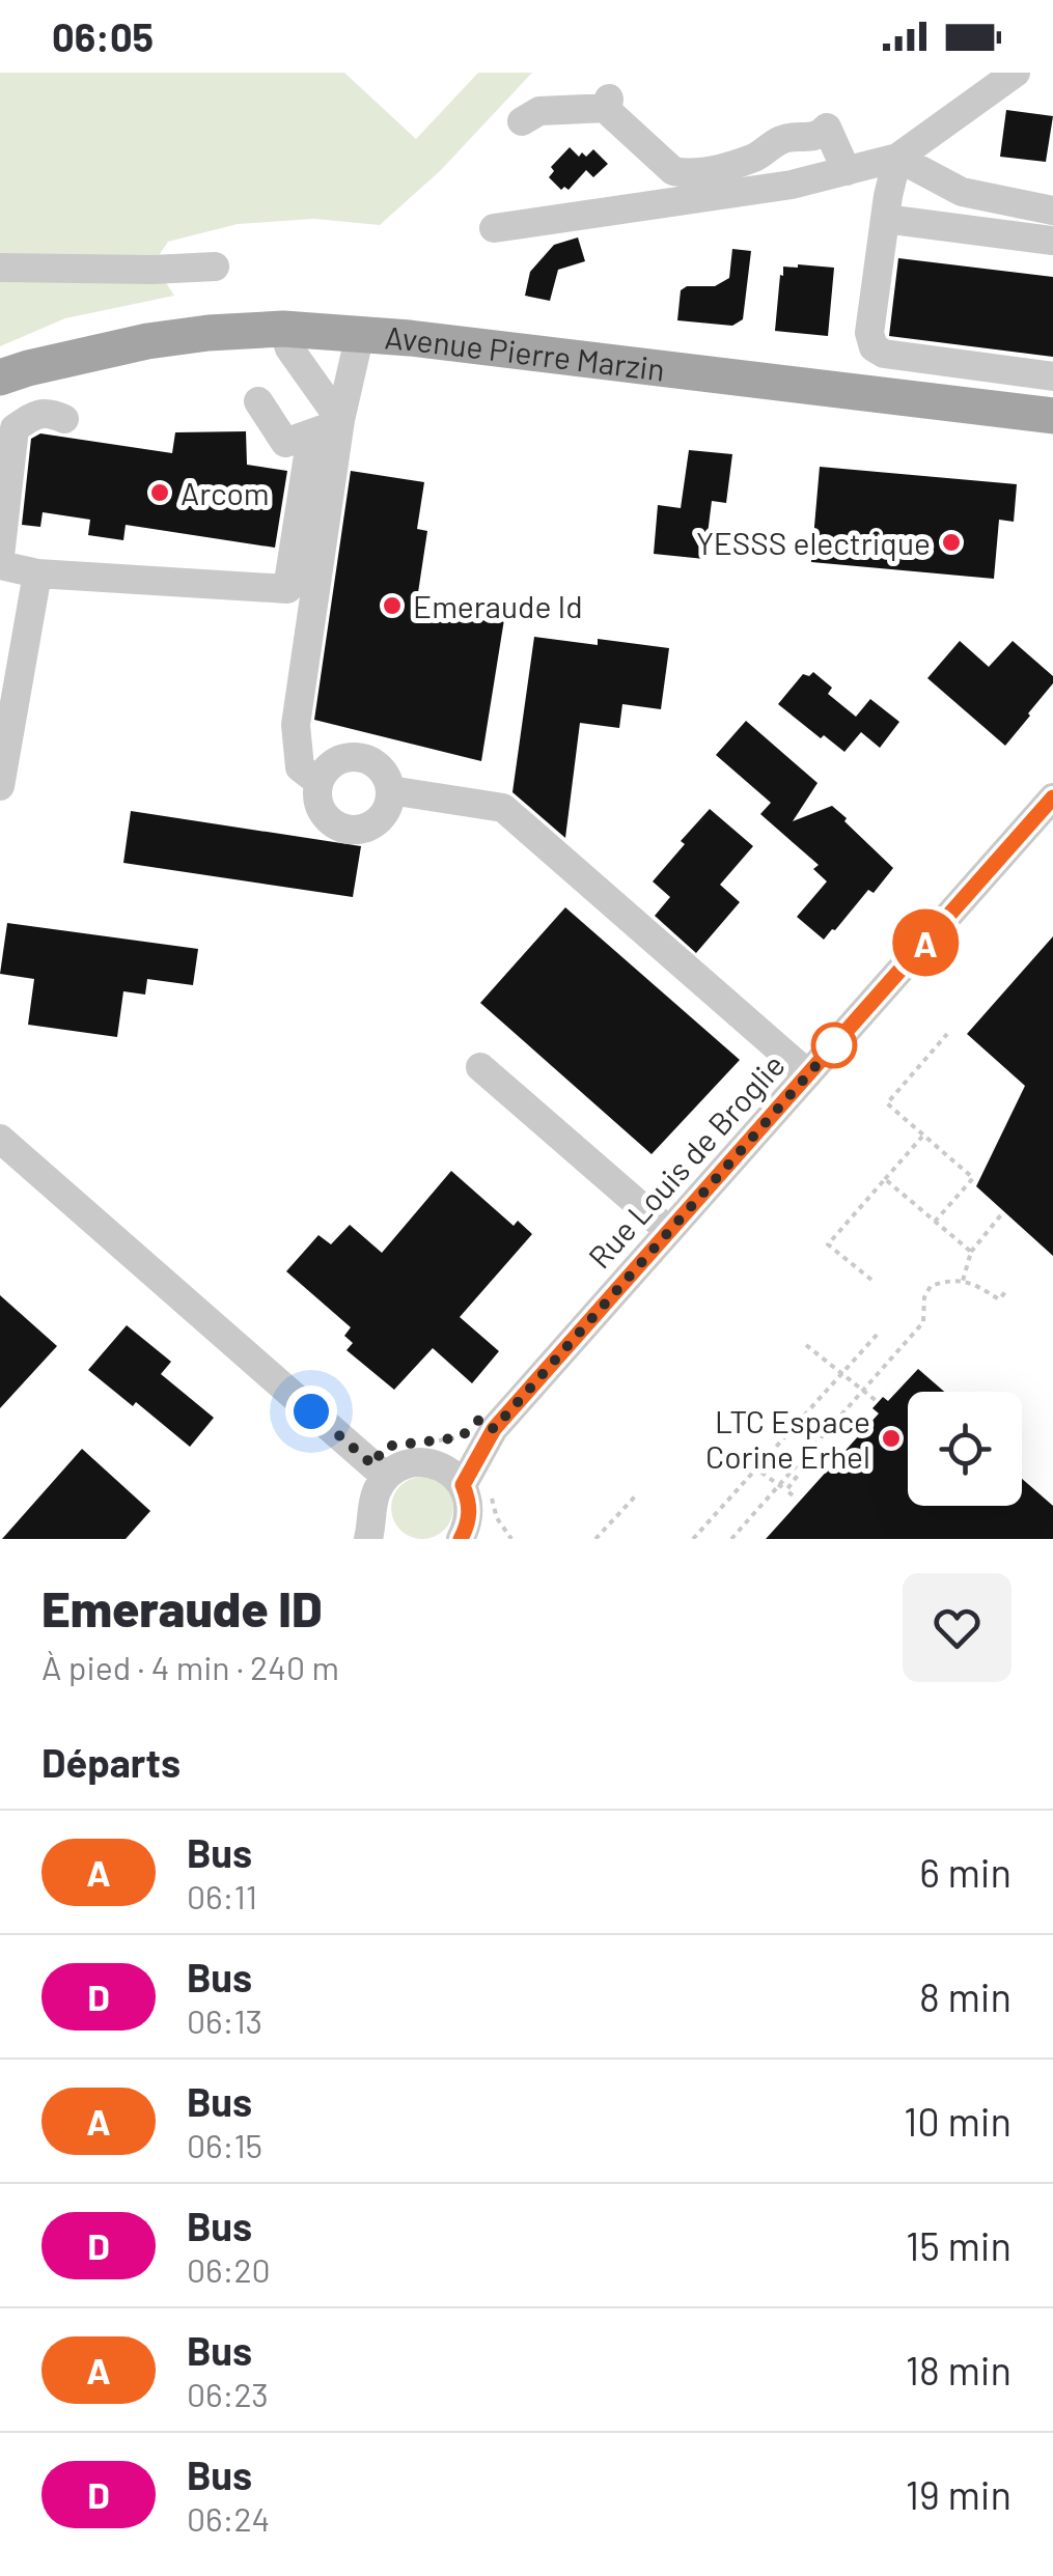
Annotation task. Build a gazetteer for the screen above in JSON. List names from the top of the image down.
{
  "streets": {
    "main road": ["Avenue Pierre Marzin"],
    "street": ["Rue Louis de Broglie"]
  },
  "places": [
    "Arcom",
    "YESSS electrique",
    "Emeraude Id",
    "LTC Espace Corine Erhel"
  ],
  "lines": ["bus line A"],
  "page": {
    "status": "06:05",
    "on_map": "A",
    "heading": [
      ["Emeraude ID", "À pied · 4 min · 240 m"],
      "Départs"
    ],
    "list": [
      {
        "mark": "A",
        "name": "Bus",
        "note": "06:11",
        "value": "6 min"
      },
      {
        "mark": "D",
        "name": "Bus",
        "note": "06:13",
        "value": "8 min"
      },
      {
        "mark": "A",
        "name": "Bus",
        "note": "06:15",
        "value": "10 min"
      },
      {
        "mark": "D",
        "name": "Bus",
        "note": "06:20",
        "value": "15 min"
      },
      {
        "mark": "A",
        "name": "Bus",
        "note": "06:23",
        "value": "18 min"
      },
      {
        "mark": "D",
        "name": "Bus",
        "note": "06:24",
        "value": "19 min"
      }
    ]
  }
}
